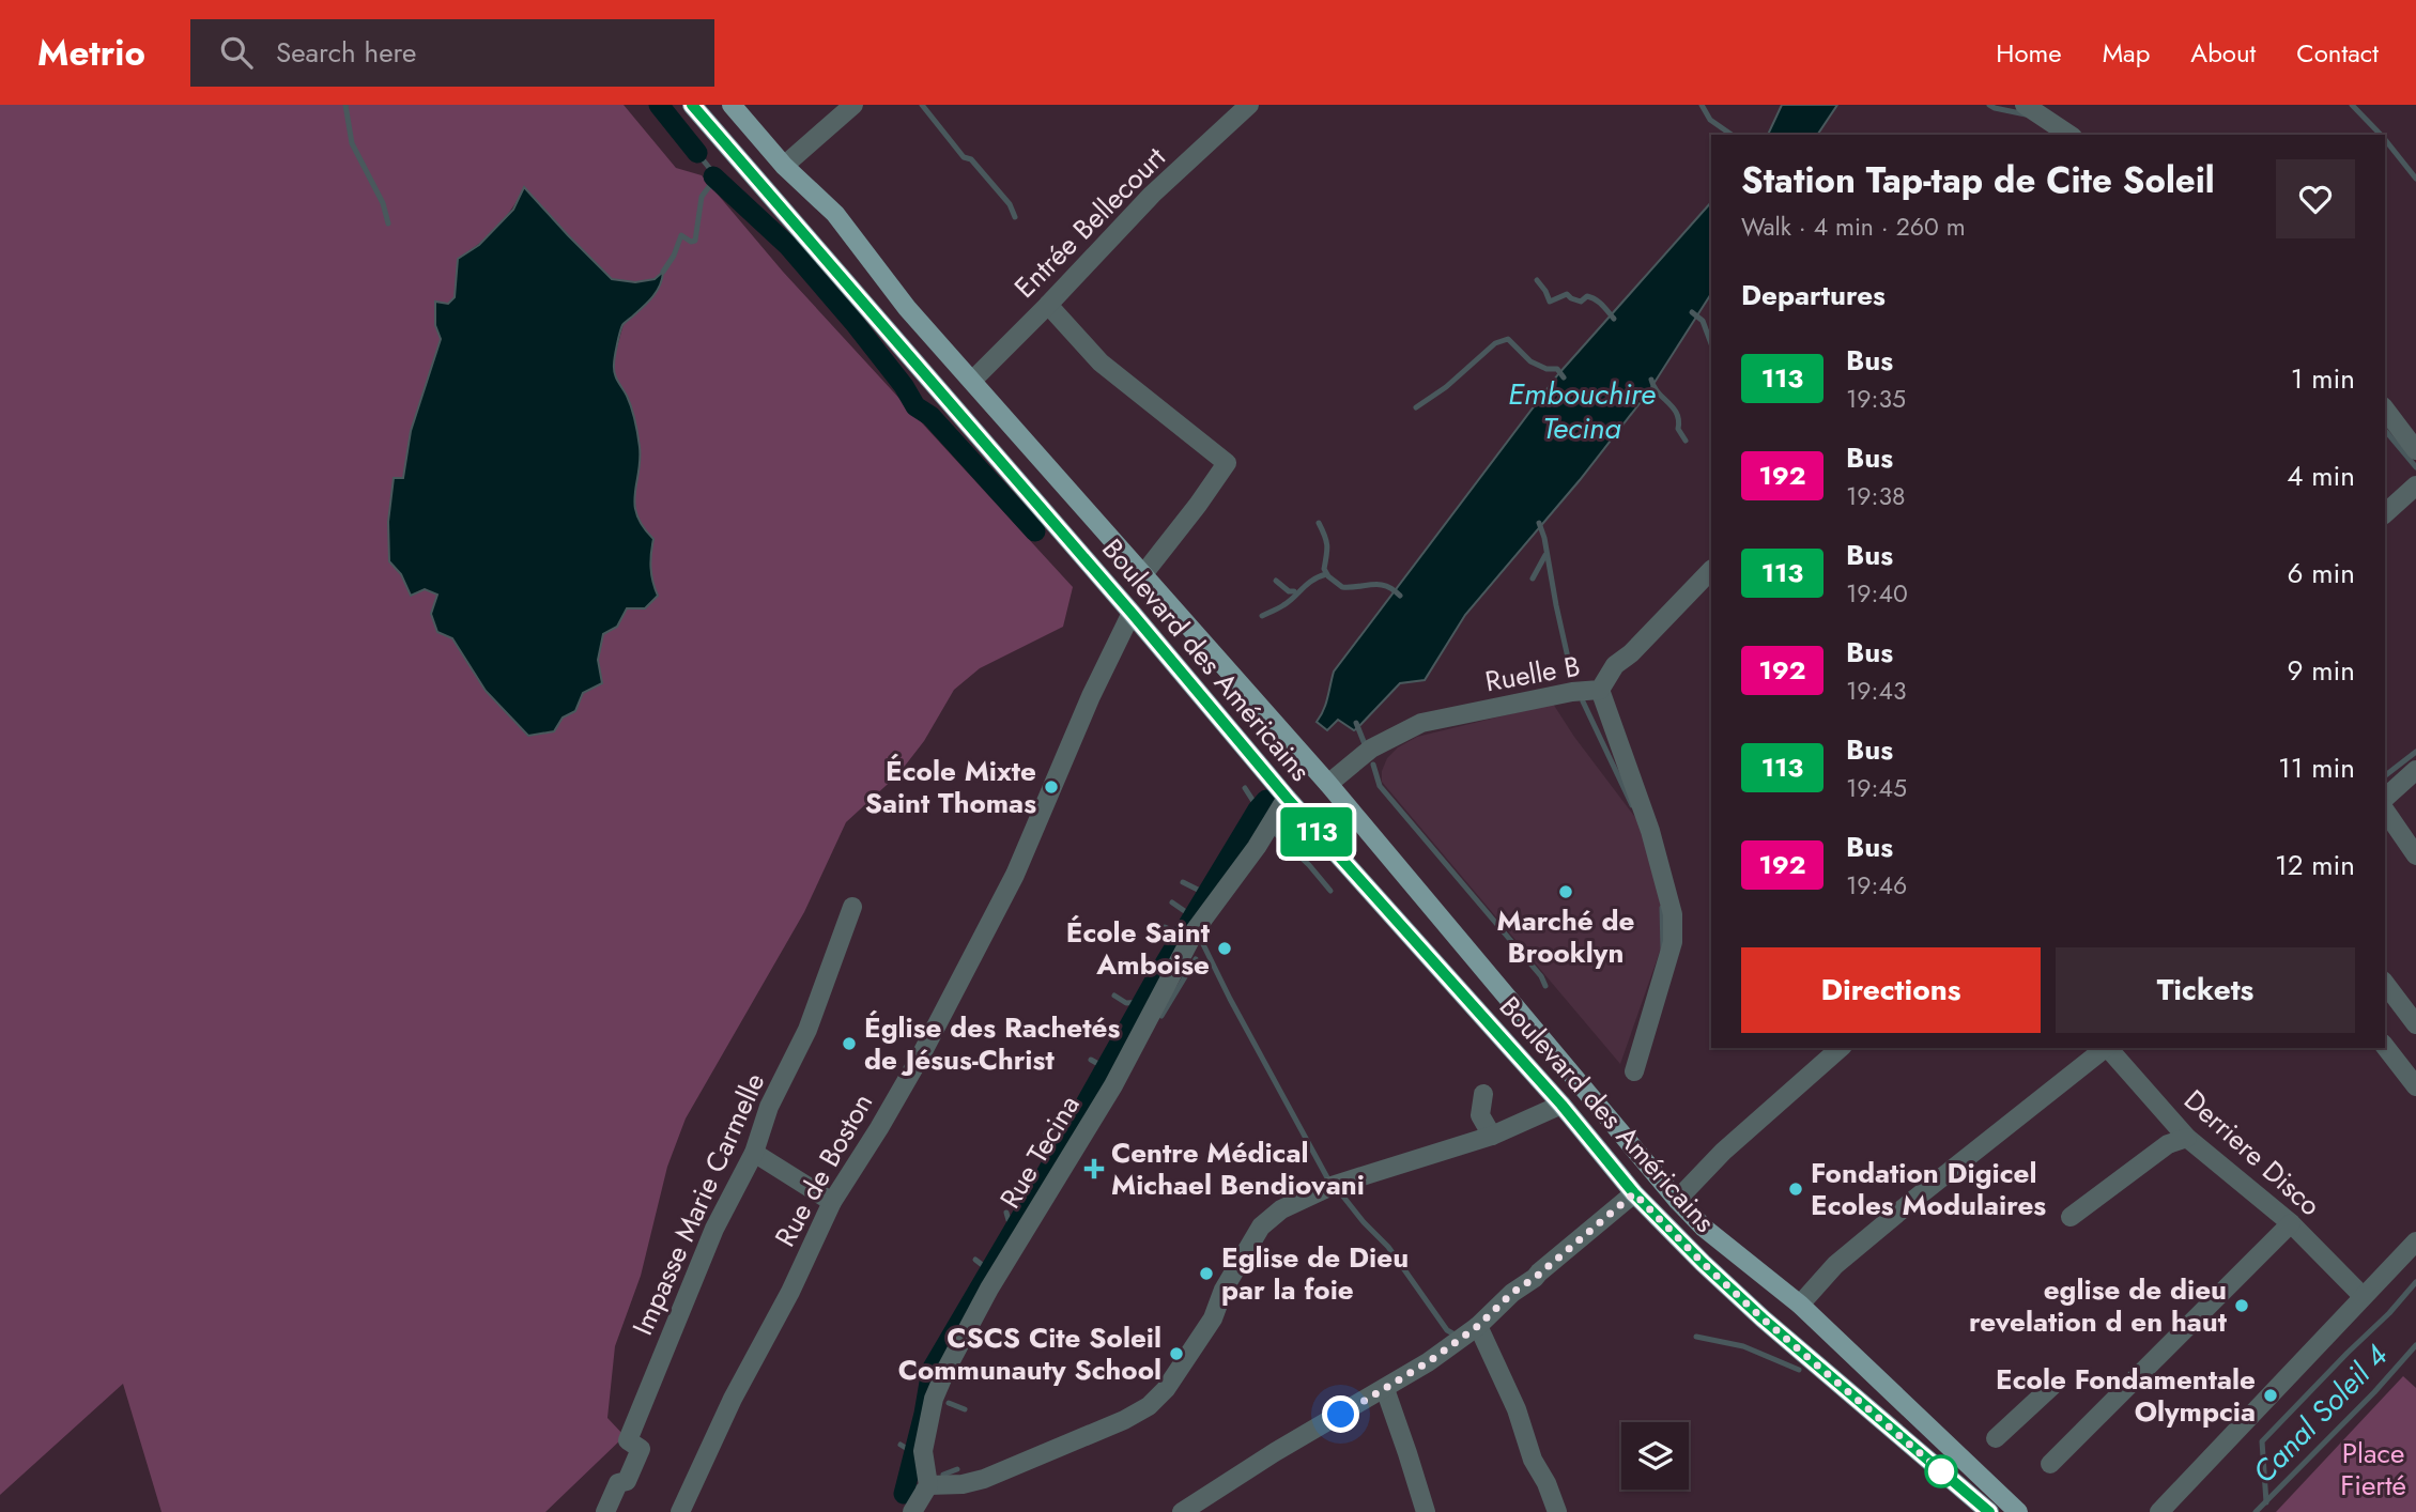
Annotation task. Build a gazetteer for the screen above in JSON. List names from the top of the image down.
{
  "streets": {
    "main road": ["Boulevard des Américains"],
    "street": [
      "Entrée Bellecourt",
      "Ruelle B",
      "Rue Tecina",
      "Derriere Disco",
      "Rue de Boston",
      "Impasse Marie Carmelle"
    ]
  },
  "crossings": [
    ["Entrée Bellecourt", "Boulevard des Américains"],
    ["Boulevard des Américains", "Ruelle B"],
    ["Boulevard des Américains", "Rue Tecina"],
    ["Boulevard des Américains", "Rue de Boston"]
  ],
  "water": ["Embouchire Tecina", "Canal Soleil 4"],
  "parks": ["Place Fierté"],
  "places": {
    "other": [
      "École Mixte Saint Thomas",
      "Marché de Brooklyn",
      "École Saint Amboise",
      "Église des Rachetés de Jésus-Christ",
      "Fondation Digicel Ecoles Modulaires",
      "Eglise de Dieu par la foie",
      "eglise de dieu revelation d en haut",
      "CSCS Cite Soleil Communauty School",
      "Ecole Fondamentale Olympcia"
    ],
    "health": ["Centre Médical Michael Bendiovani"]
  },
  "lines": ["bus line 113"],
  "page": {
    "header": "Metrio",
    "search": "Search here",
    "nav": [
      "Home",
      "Map",
      "About",
      "Contact"
    ],
    "on_map": "113",
    "heading": [
      ["Station Tap-tap de Cite Soleil", "Walk · 4 min · 260 m"],
      "Departures"
    ],
    "list": [
      {
        "mark": "113",
        "name": "Bus",
        "note": "19:35",
        "value": "1 min"
      },
      {
        "mark": "192",
        "name": "Bus",
        "note": "19:38",
        "value": "4 min"
      },
      {
        "mark": "113",
        "name": "Bus",
        "note": "19:40",
        "value": "6 min"
      },
      {
        "mark": "192",
        "name": "Bus",
        "note": "19:43",
        "value": "9 min"
      },
      {
        "mark": "113",
        "name": "Bus",
        "note": "19:45",
        "value": "11 min"
      },
      {
        "mark": "192",
        "name": "Bus",
        "note": "19:46",
        "value": "12 min"
      }
    ],
    "buttons": ["Directions", "Tickets"]
  }
}
